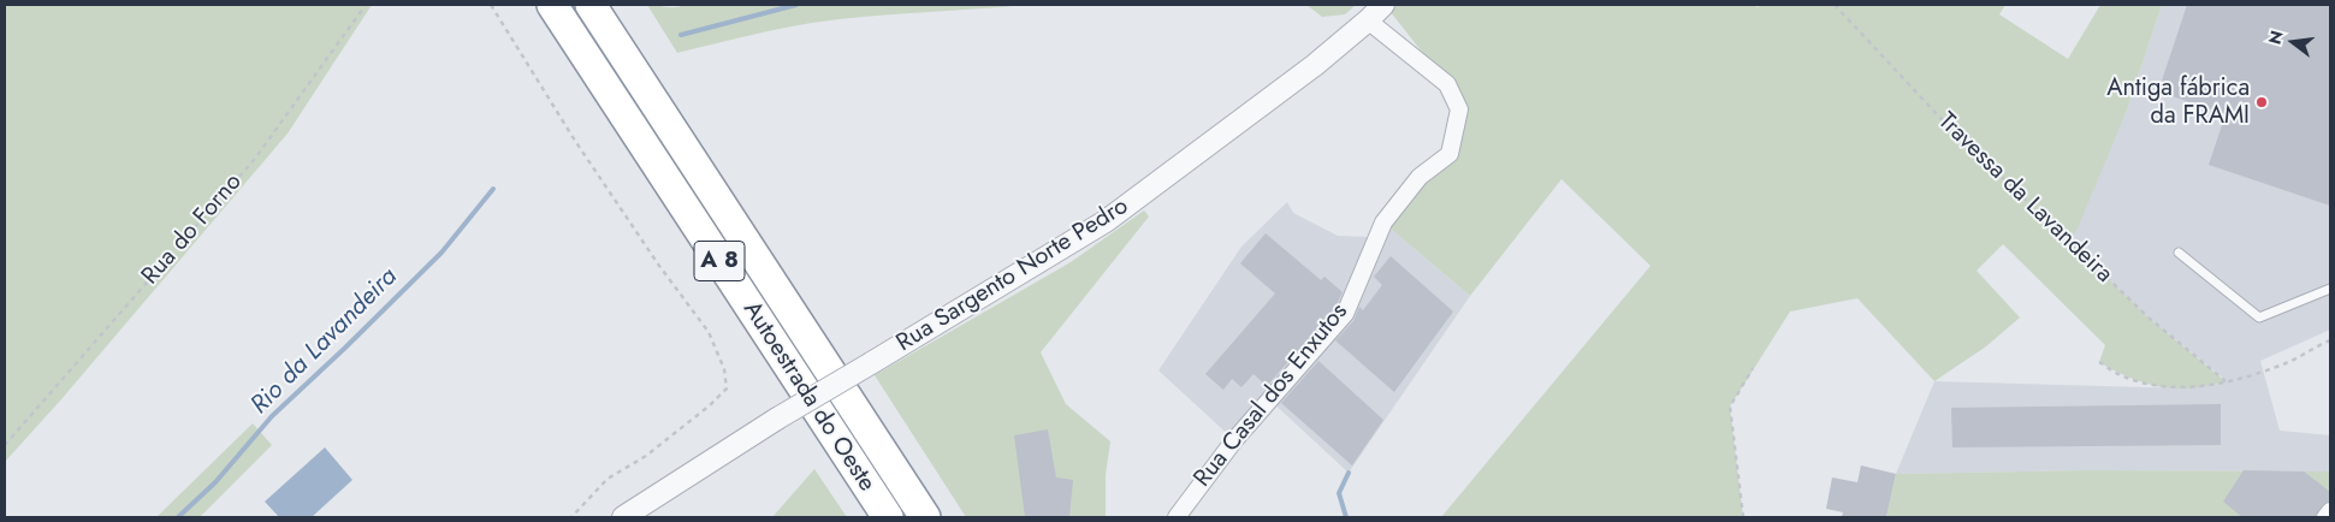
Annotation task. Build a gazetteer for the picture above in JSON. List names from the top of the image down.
{
  "streets": {
    "highway": ["A 8", "Autoestrada do Oeste"],
    "street": ["Rua Sargento Norte Pedro", "Rua Casal dos Enxutos"],
    "path": ["Travessa da Lavandeira", "Rua do Forno"]
  },
  "crossings": [
    ["Rua Sargento Norte Pedro", "Rua Casal dos Enxutos"]
  ],
  "water": ["Rio da Lavandeira"],
  "places": ["Antiga fábrica da FRAMI"],
  "north": "left"
}
